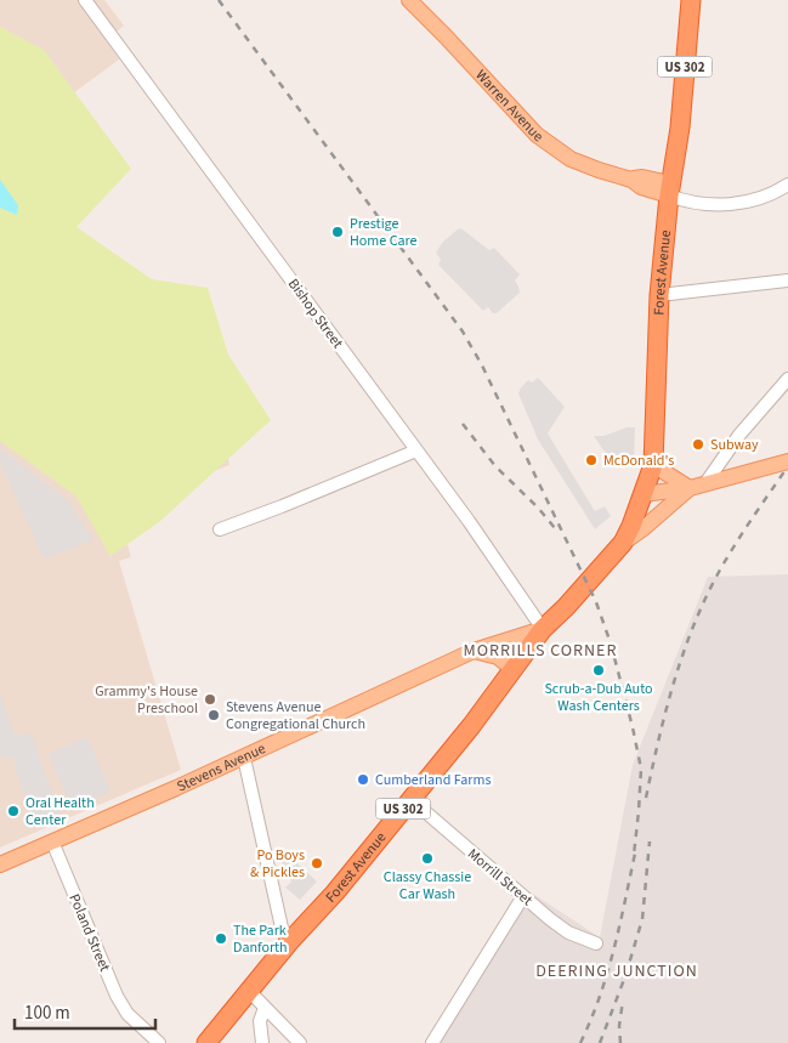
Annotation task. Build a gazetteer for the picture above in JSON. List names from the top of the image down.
{
  "streets": {
    "highway": ["US 302", "Forest Avenue"],
    "main road": ["Warren Avenue", "Stevens Avenue"],
    "street": ["Bishop Street", "Morrill Street", "Poland Street"]
  },
  "crossings": [
    ["US 302", "Forest Avenue"],
    ["US 302", "Bishop Street"],
    ["US 302", "Stevens Avenue"],
    ["Warren Avenue", "Forest Avenue"],
    ["Forest Avenue", "Bishop Street"],
    ["Forest Avenue", "Stevens Avenue"],
    ["Forest Avenue", "Morrill Street"],
    ["Bishop Street", "Stevens Avenue"],
    ["Stevens Avenue", "Poland Street"]
  ],
  "districts": ["MORRILLS CORNER", "DEERING JUNCTION"],
  "places": [
    "Prestige Home Care",
    "Subway",
    "McDonald's",
    "Scrub-a-Dub Auto Wash Centers",
    "Grammy's House Preschool",
    "Stevens Avenue Congregational Church",
    "Cumberland Farms",
    "Oral Health Center",
    "Classy Chassie Car Wash",
    "Po Boys & Pickles",
    "The Park Danforth"
  ],
  "scale_bar": "100 m"
}
